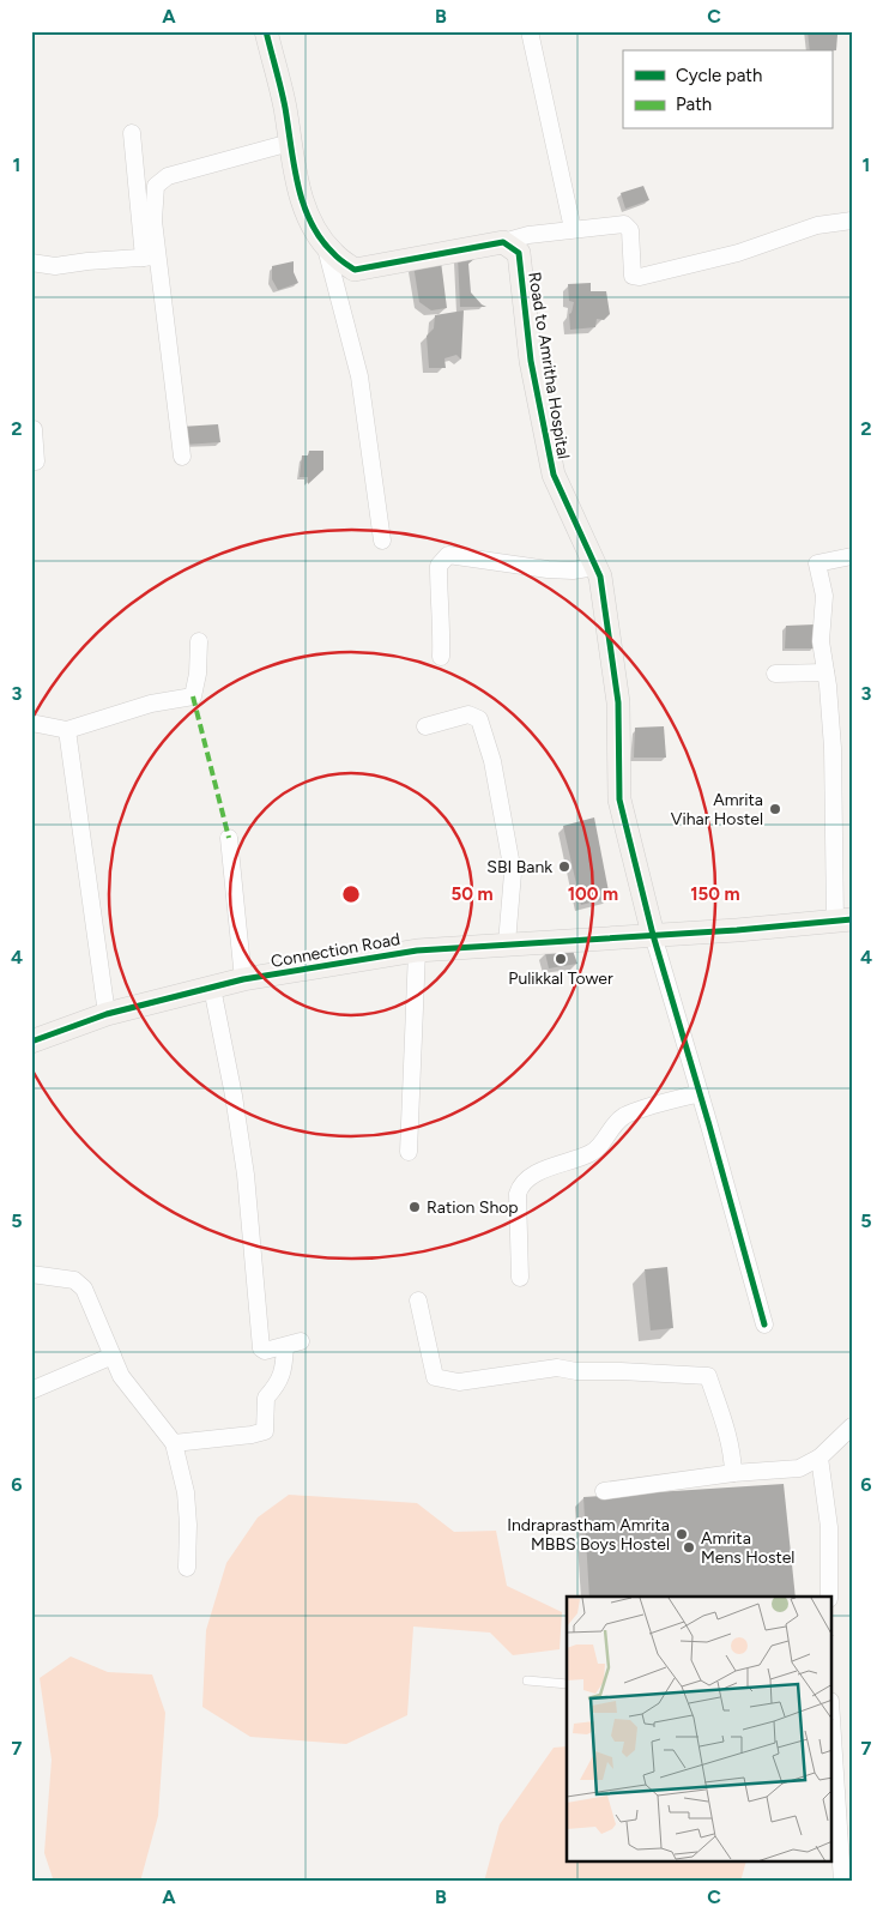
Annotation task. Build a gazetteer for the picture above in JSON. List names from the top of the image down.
{
  "streets": {
    "street": ["Road to Amritha Hospital", "Connection Road"]
  },
  "crossings": [
    ["Road to Amritha Hospital", "Connection Road"]
  ],
  "places": [
    "Amrita Vihar Hostel",
    "SBI Bank",
    "Pulikkal Tower",
    "Ration Shop",
    "Indraprastham Amrita MBBS Boys Hostel",
    "Amrita Mens Hostel"
  ],
  "legend": ["Cycle path", "Path"],
  "grid": {
    "columns": ["A", "B", "C"],
    "rows": [
      "1",
      "2",
      "3",
      "4",
      "5",
      "6",
      "7"
    ]
  },
  "rings": ["50 m", "100 m", "150 m"]
}
